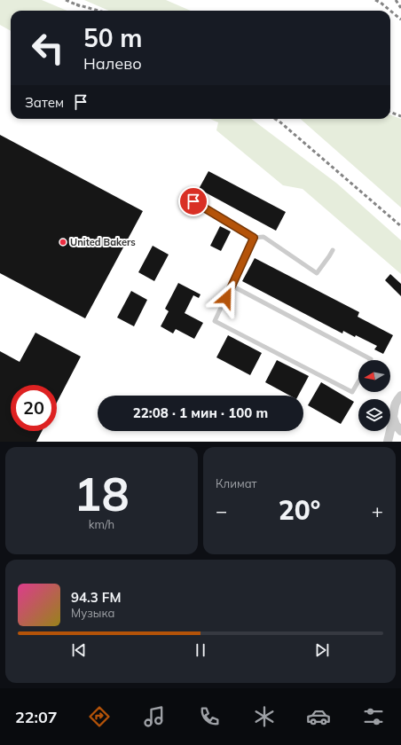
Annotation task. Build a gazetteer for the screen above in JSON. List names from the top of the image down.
{
  "places": ["United Bakers"],
  "north": "left",
  "page": {
    "turn": ["50 m", "Налево"],
    "then": "Затем",
    "limit": "20",
    "trip": "22:08 · 1 мин · 100 m",
    "tile": [
      ["18", "km/h"],
      "Климат"
    ],
    "heat": ["−", "20°", "+"],
    "song": ["94.3 FM", "Музыка"],
    "tabs": "22:07"
  }
}
